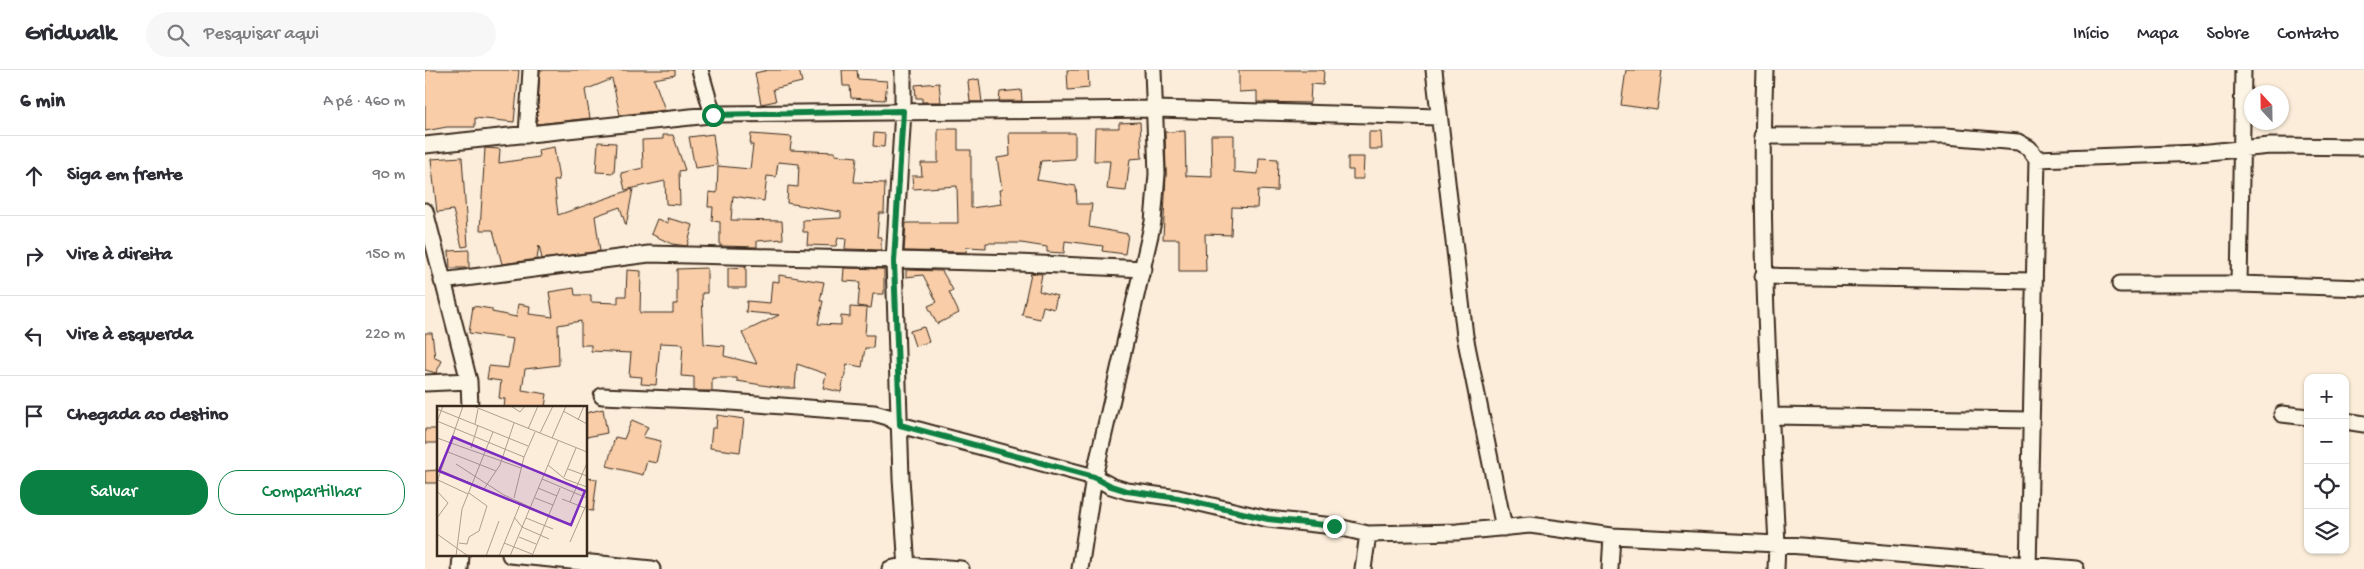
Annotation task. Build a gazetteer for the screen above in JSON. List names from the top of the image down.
{
  "north": "top",
  "page": {
    "header": "Gridwalk",
    "search": "Pesquisar aqui",
    "nav": [
      "Início",
      "Mapa",
      "Sobre",
      "Contato"
    ],
    "heading": ["6 min", "A pé · 460 m"],
    "list": [
      ["Siga em frente", "90 m"],
      ["Vire à direita", "150 m"],
      ["Vire à esquerda", "220 m"],
      "Chegada ao destino"
    ],
    "map_buttons": ["+", "−"],
    "buttons": ["Salvar", "Compartilhar"]
  }
}
